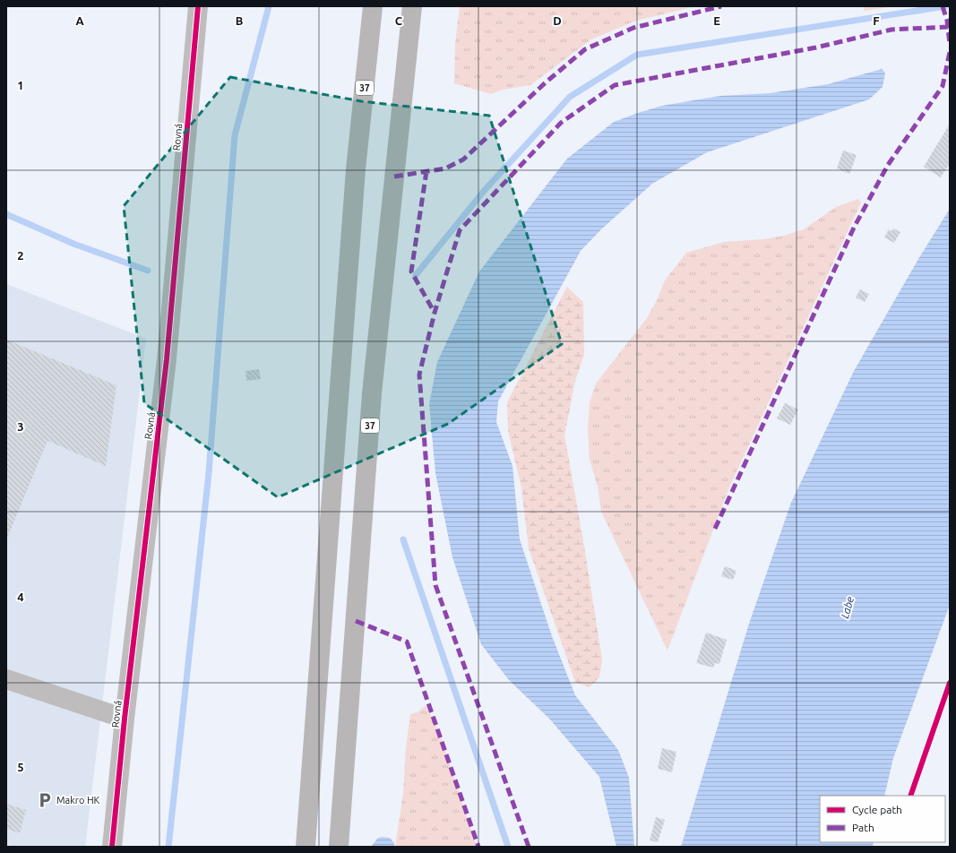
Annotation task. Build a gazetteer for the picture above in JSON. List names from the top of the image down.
{
  "streets": {
    "main road": ["37"],
    "street": ["Rovná"]
  },
  "water": ["Labe"],
  "places": {
    "parking": ["Makro HK"]
  },
  "legend": ["Cycle path", "Path"],
  "grid": {
    "columns": [
      "A",
      "B",
      "C",
      "D",
      "E",
      "F"
    ],
    "rows": [
      "1",
      "2",
      "3",
      "4",
      "5"
    ]
  }
}
